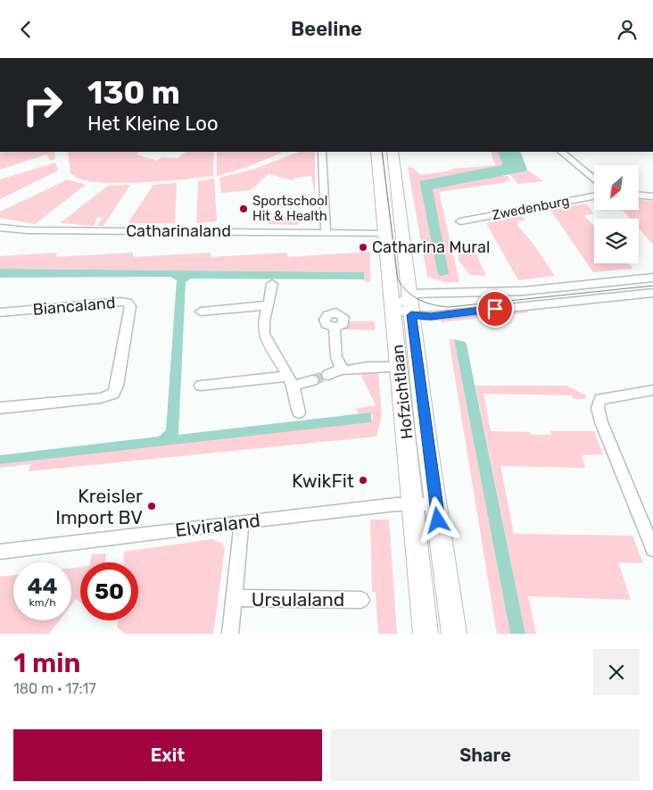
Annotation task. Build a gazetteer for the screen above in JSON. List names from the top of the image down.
{
  "streets": {
    "main road": ["Hofzichtlaan"],
    "street": [
      "Zwedenburg",
      "Catharinaland",
      "Biancaland",
      "Elviraland",
      "Ursulaland"
    ]
  },
  "crossings": [
    ["Catharinaland", "Hofzichtlaan"],
    ["Hofzichtlaan", "Elviraland"],
    ["Elviraland", "Ursulaland"]
  ],
  "places": [
    "Sportschool Hit & Health",
    "Catharina Mural",
    "KwikFit",
    "Kreisler Import BV"
  ],
  "north": "bottom left",
  "page": {
    "header": "Beeline",
    "turn": ["130 m", "Het Kleine Loo"],
    "speed": "44 km/h",
    "limit": "50",
    "heading": ["1 min", "180 m · 17:17"],
    "buttons": ["Exit", "Share"]
  }
}
